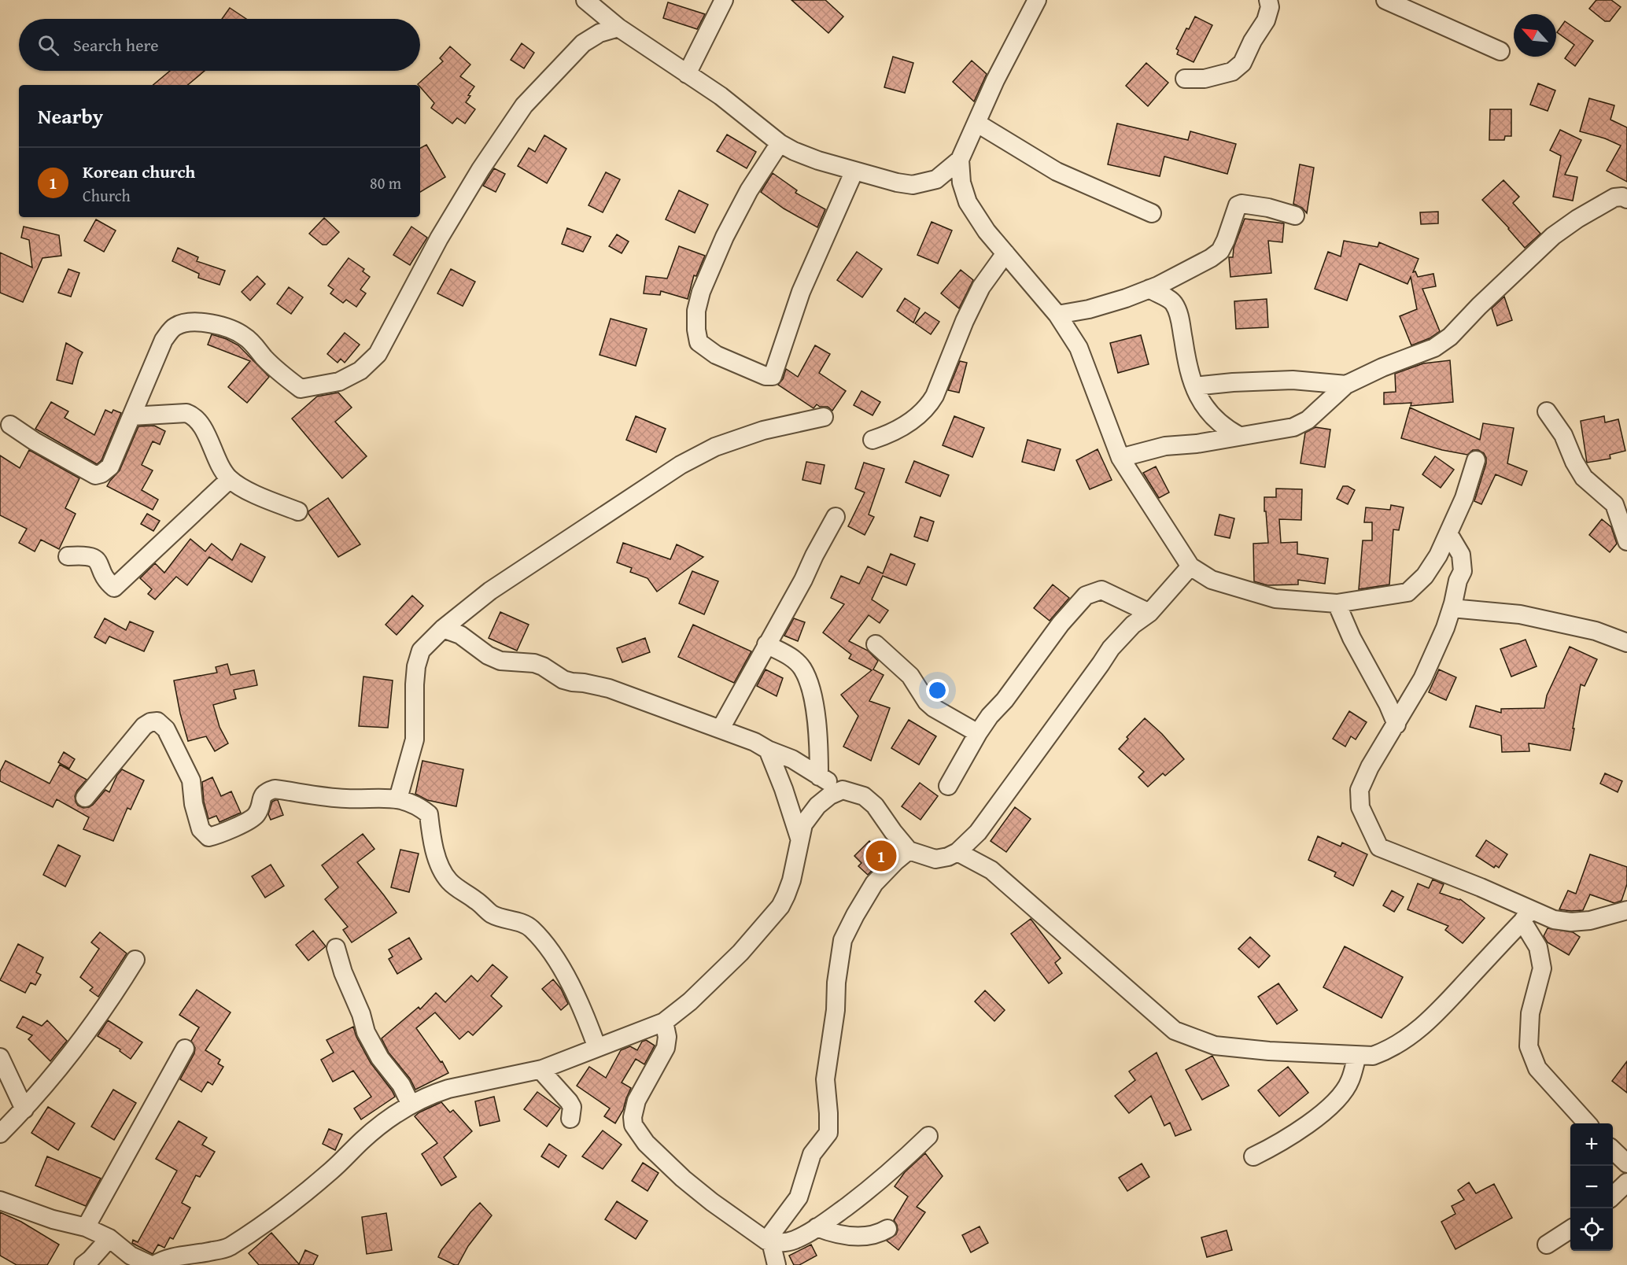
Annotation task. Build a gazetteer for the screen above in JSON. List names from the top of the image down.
{
  "north": "top left",
  "page": {
    "search": "Search here",
    "heading": "Nearby",
    "list": [
      {
        "mark": "1",
        "name": "Korean church",
        "note": "Church",
        "value": "80 m"
      }
    ],
    "pins": "1",
    "map_buttons": ["+", "−"]
  }
}
